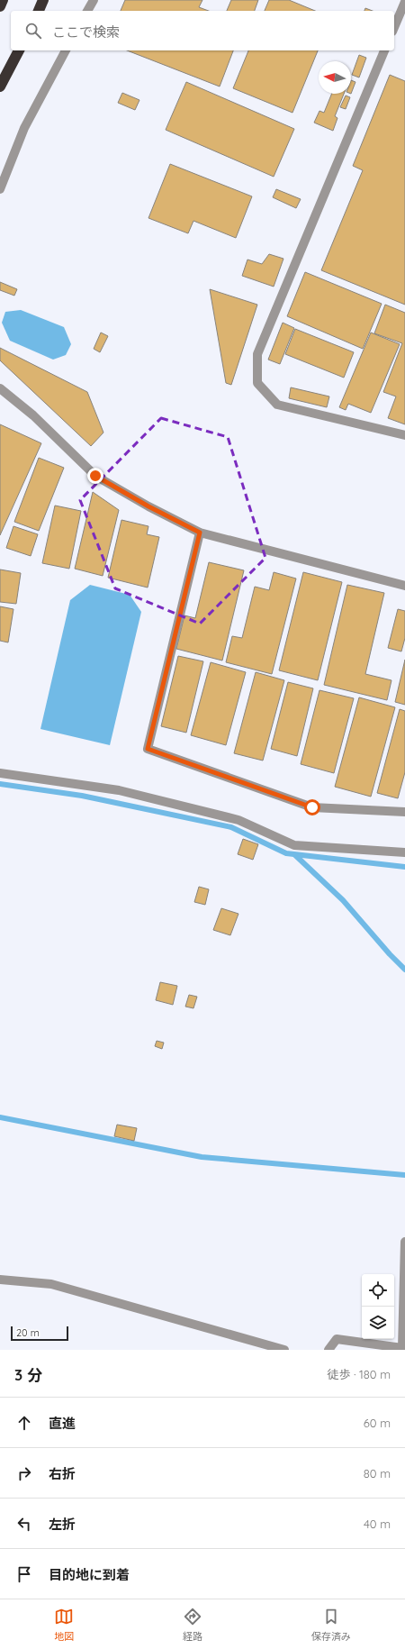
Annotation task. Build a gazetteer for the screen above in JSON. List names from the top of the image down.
{
  "scale_bar": "20 m",
  "north": "left",
  "page": {
    "search": "ここで検索",
    "scale": "20 m",
    "heading": ["3 分", "徒歩 · 180 m"],
    "list": [
      ["直進", "60 m"],
      ["右折", "80 m"],
      ["左折", "40 m"],
      "目的地に到着"
    ],
    "nav": ["地図", "経路", "保存済み"]
  }
}
